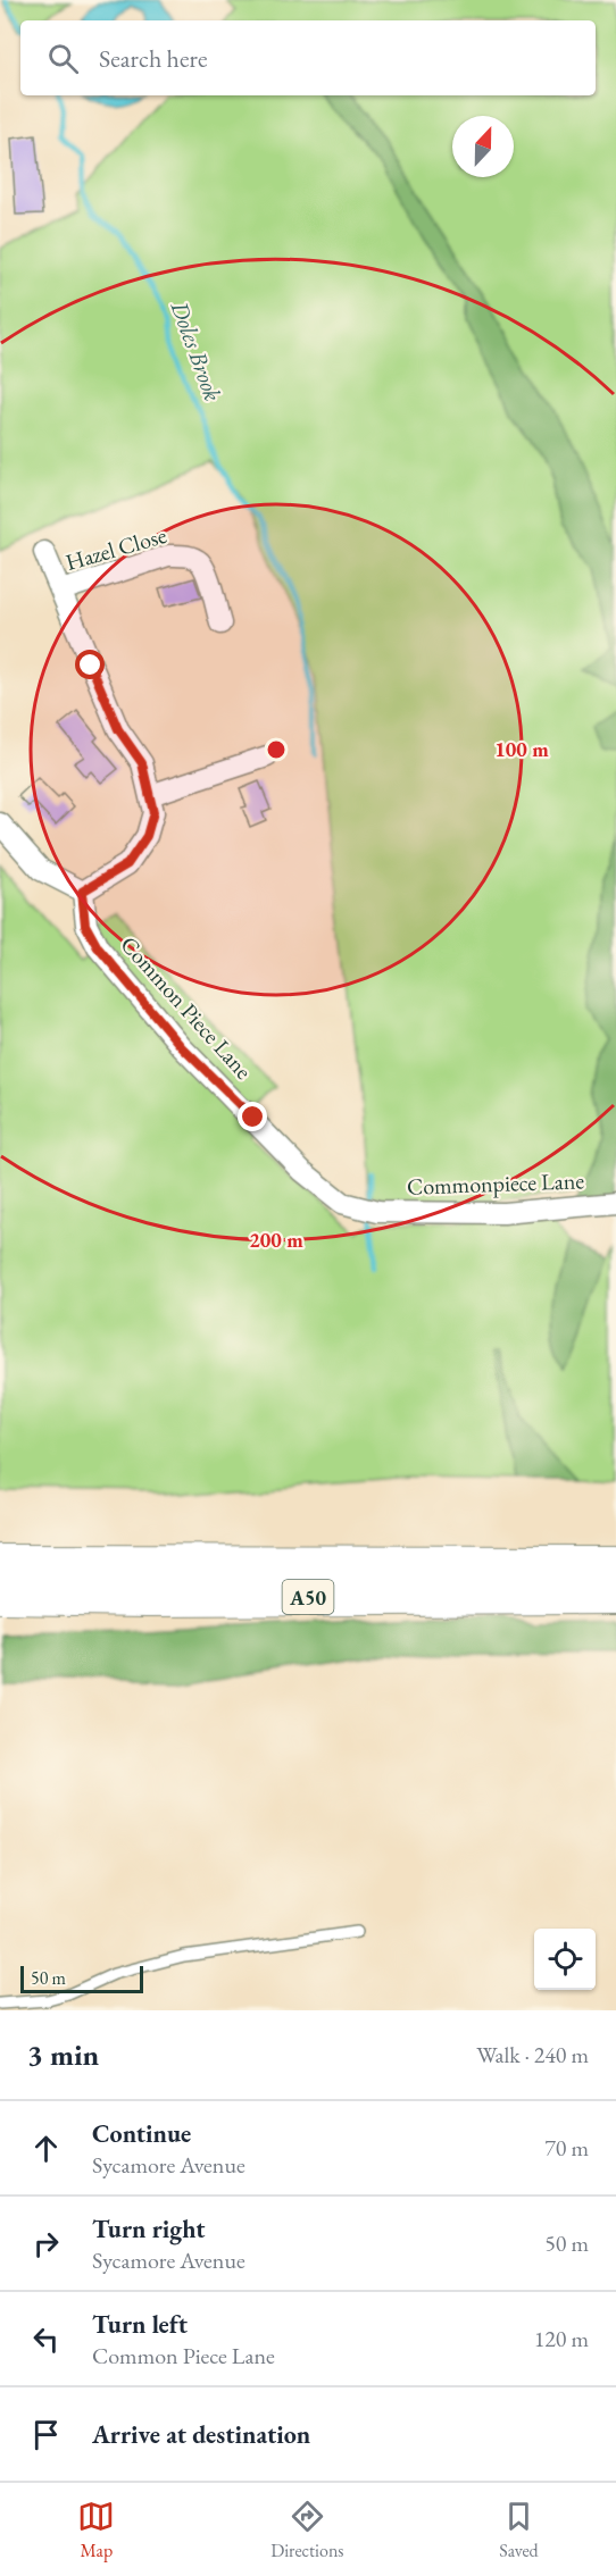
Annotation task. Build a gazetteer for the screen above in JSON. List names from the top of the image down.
{
  "streets": {
    "highway": ["A50"],
    "street": ["Hazel Close", "Common Piece Lane", "Commonpiece Lane"]
  },
  "crossings": [
    ["Common Piece Lane", "Commonpiece Lane"]
  ],
  "water": ["Doles Brook"],
  "scale_bar": "50 m",
  "north": "top",
  "page": {
    "search": "Search here",
    "scale": "50 m",
    "heading": ["3 min", "Walk · 240 m"],
    "list": [
      ["Continue", "Sycamore Avenue", "70 m"],
      ["Turn right", "Sycamore Avenue", "50 m"],
      ["Turn left", "Common Piece Lane", "120 m"],
      "Arrive at destination"
    ],
    "nav": ["Map", "Directions", "Saved"]
  },
  "rings": ["100 m", "200 m"]
}
